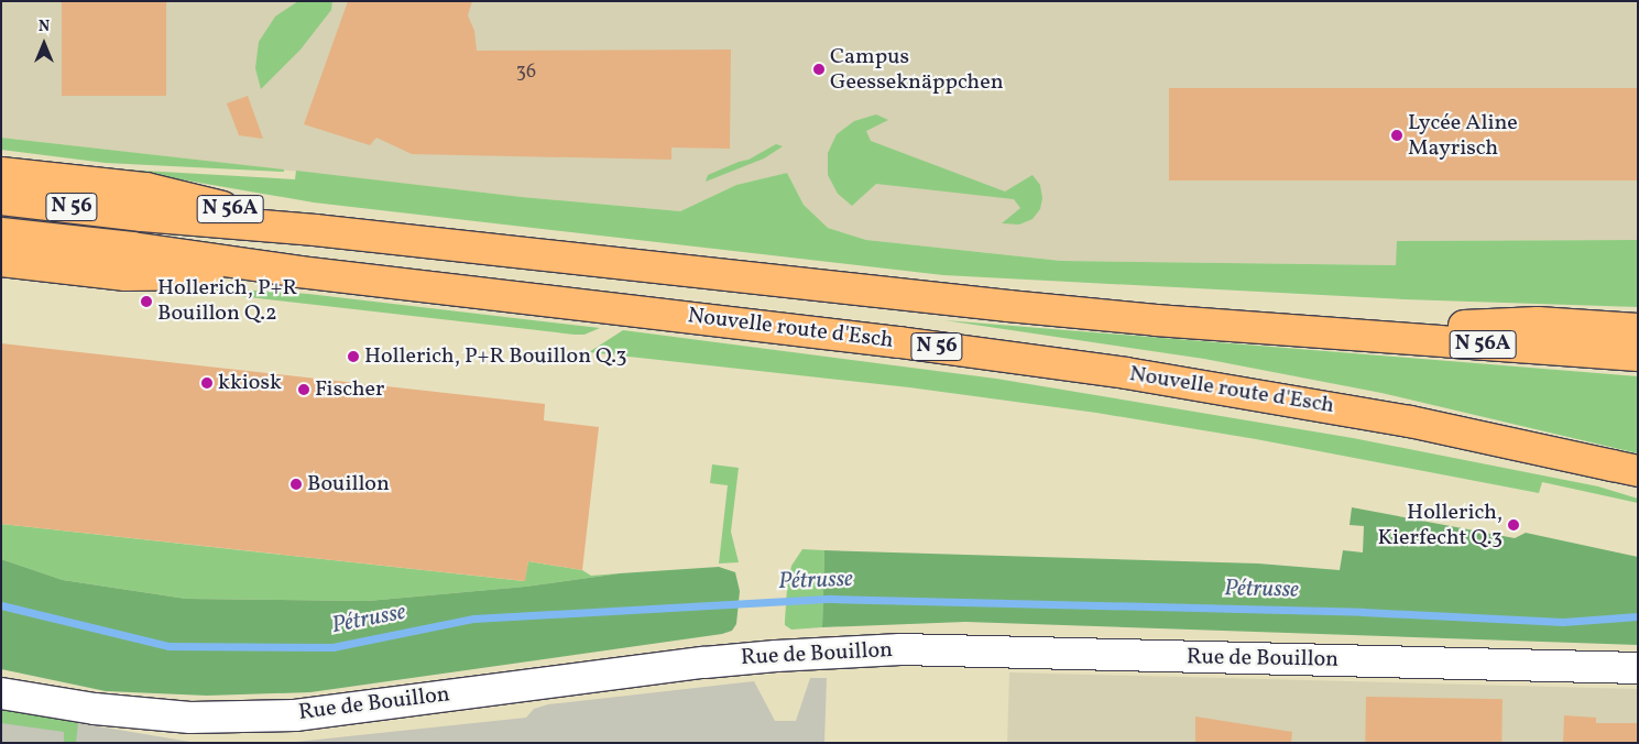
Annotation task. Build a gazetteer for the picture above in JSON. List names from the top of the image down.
{
  "streets": {
    "highway": ["N 56", "N 56A", "Nouvelle route d'Esch"],
    "street": ["Rue de Bouillon"]
  },
  "crossings": [
    ["N 56", "Nouvelle route d'Esch"],
    ["N 56A", "Nouvelle route d'Esch"]
  ],
  "water": ["Pétrusse"],
  "places": [
    "Campus Geesseknäppchen",
    "Lycée Aline Mayrisch",
    "Hollerich, P+R Bouillon Q.2",
    "Hollerich, P+R Bouillon Q.3",
    "kkiosk",
    "Fischer",
    "Bouillon",
    "Hollerich, Kierfecht Q.3"
  ],
  "house_numbers": ["36"],
  "north": "top"
}
